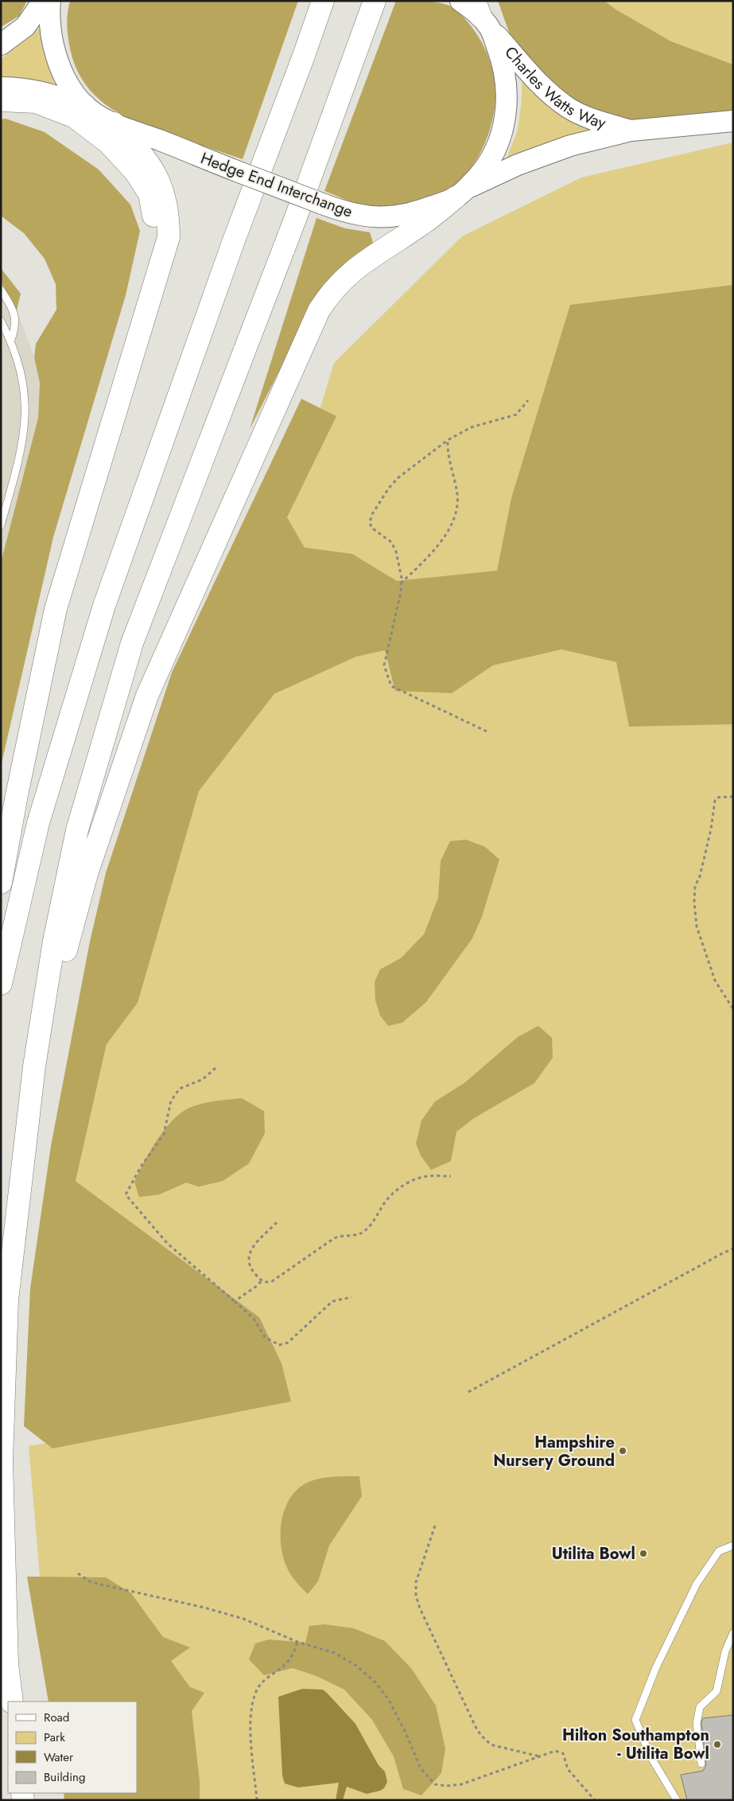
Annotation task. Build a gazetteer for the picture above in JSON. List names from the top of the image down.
{
  "streets": {
    "main road": ["Charles Watts Way", "Hedge End Interchange"]
  },
  "crossings": [
    ["Charles Watts Way", "Hedge End Interchange"]
  ],
  "places": ["Hampshire Nursery Ground", "Utilita Bowl", "Hilton Southampton - Utilita Bowl"],
  "legend": [
    "Road",
    "Park",
    "Water",
    "Building"
  ]
}
